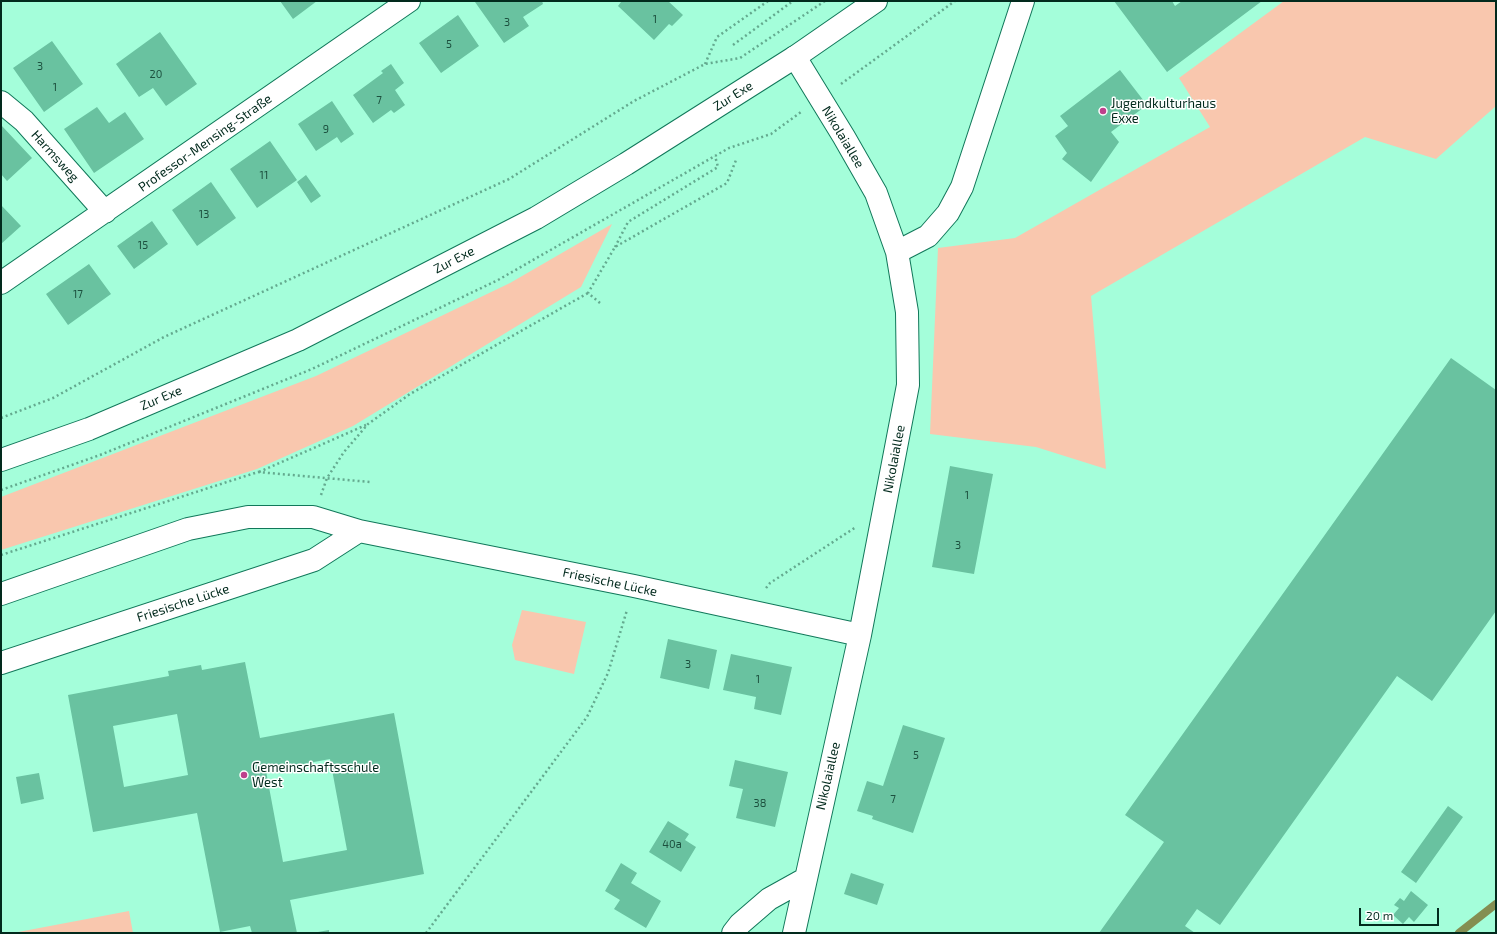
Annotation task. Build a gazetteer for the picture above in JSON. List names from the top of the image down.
{
  "streets": {
    "street": [
      "Zur Exe",
      "Nikolaiallee",
      "Professor-Mensing-Straße",
      "Harmsweg",
      "Friesische Lücke"
    ]
  },
  "crossings": [
    ["Zur Exe", "Nikolaiallee"],
    ["Nikolaiallee", "Friesische Lücke"],
    ["Professor-Mensing-Straße", "Harmsweg"]
  ],
  "places": ["Jugendkulturhaus Exxe", "Gemeinschaftsschule West"],
  "house_numbers": [
    "1",
    "3",
    "5",
    "3",
    "20",
    "1",
    "7",
    "9",
    "11",
    "13",
    "15",
    "17",
    "1",
    "3",
    "3",
    "1",
    "5",
    "7",
    "38",
    "40a"
  ],
  "scale_bar": "20 m"
}
